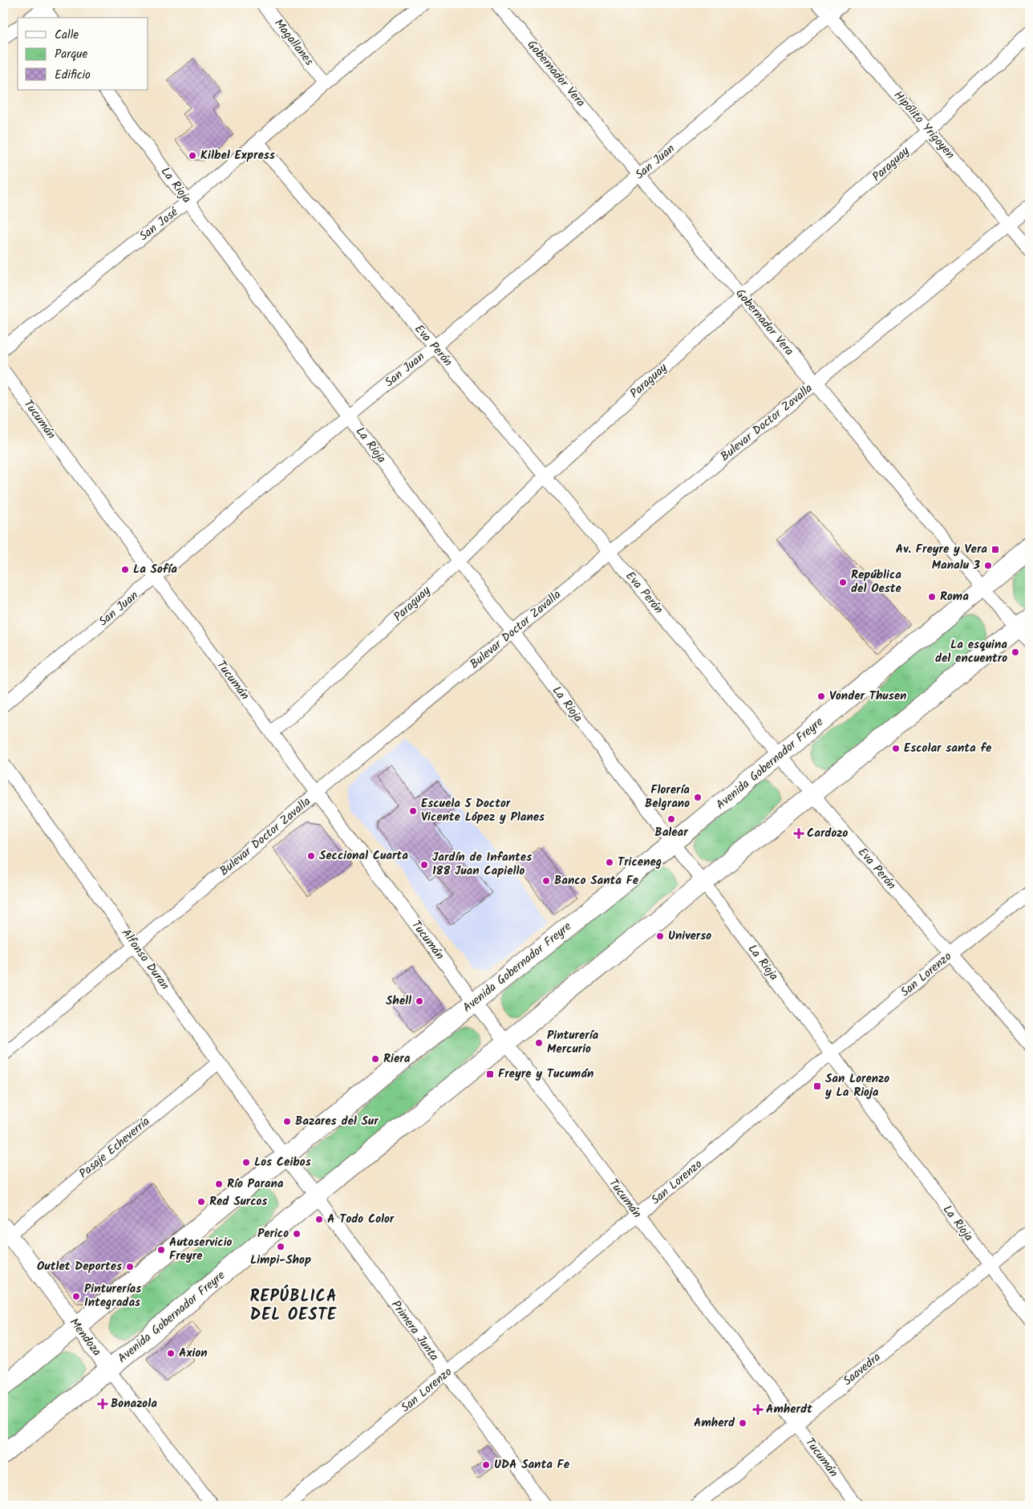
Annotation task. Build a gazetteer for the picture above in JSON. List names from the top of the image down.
{
  "streets": {
    "main road": ["Avenida Gobernador Freyre"],
    "street": [
      "Magallanes",
      "Gobernador Vera",
      "Hipólito Yrigoyen",
      "San Juan",
      "Paraguay",
      "La Rioja",
      "San José",
      "Eva Perón",
      "Tucumán",
      "Bulevar Doctor Zavalla",
      "Alfonso Duran",
      "San Lorenzo",
      "Pasaje Echeverría",
      "Primera Junta",
      "Mendoza",
      "Saavedra"
    ]
  },
  "crossings": [
    ["Magallanes", "San José"],
    ["Gobernador Vera", "San Juan"],
    ["Gobernador Vera", "Paraguay"],
    ["Gobernador Vera", "Bulevar Doctor Zavalla"],
    ["Gobernador Vera", "Avenida Gobernador Freyre"],
    ["Hipólito Yrigoyen", "San Juan"],
    ["Hipólito Yrigoyen", "Paraguay"],
    ["Hipólito Yrigoyen", "Bulevar Doctor Zavalla"],
    ["San Juan", "La Rioja"],
    ["San Juan", "Eva Perón"],
    ["San Juan", "Tucumán"],
    ["Paraguay", "La Rioja"],
    ["Paraguay", "Eva Perón"],
    ["Paraguay", "Tucumán"],
    ["La Rioja", "San José"],
    ["La Rioja", "Bulevar Doctor Zavalla"],
    ["La Rioja", "Avenida Gobernador Freyre"],
    ["La Rioja", "San Lorenzo"],
    ["La Rioja", "Saavedra"],
    ["San José", "Eva Perón"],
    ["Eva Perón", "Bulevar Doctor Zavalla"],
    ["Eva Perón", "Avenida Gobernador Freyre"],
    ["Eva Perón", "San Lorenzo"],
    ["Tucumán", "Bulevar Doctor Zavalla"],
    ["Tucumán", "Avenida Gobernador Freyre"],
    ["Tucumán", "San Lorenzo"],
    ["Tucumán", "Saavedra"],
    ["Bulevar Doctor Zavalla", "Alfonso Duran"],
    ["Avenida Gobernador Freyre", "Alfonso Duran"],
    ["Avenida Gobernador Freyre", "Primera Junta"],
    ["Avenida Gobernador Freyre", "Mendoza"],
    ["Alfonso Duran", "Pasaje Echeverría"],
    ["Alfonso Duran", "Primera Junta"],
    ["San Lorenzo", "Primera Junta"],
    ["Pasaje Echeverría", "Mendoza"]
  ],
  "districts": ["REPÚBLICA DEL OESTE"],
  "places": {
    "other": [
      "Kilbel Express",
      "Manalu 3",
      "La Sofía",
      "República del Oeste",
      "Roma",
      "La esquina del encuentro",
      "Vonder Thusen",
      "Escolar santa fe",
      "Florería Belgrano",
      "Escuela 5 Doctor Vicente López y Planes",
      "Balear",
      "Seccional Cuarta",
      "Triceneg",
      "Jardín de Infantes 188 Juan Capiello",
      "Banco Santa Fe",
      "Universo",
      "Shell",
      "Pinturería Mercurio",
      "Riera",
      "Bazares del Sur",
      "Los Ceibos",
      "Río Parana",
      "Red Surcos",
      "A Todo Color",
      "Perico",
      "Limpi-Shop",
      "Autoservicio Freyre",
      "Outlet Deportes",
      "Pinturerías Integradas",
      "Axion",
      "Amherd",
      "UDA Santa Fe"
    ],
    "transit": ["Av. Freyre y Vera", "Freyre y Tucumán", "San Lorenzo y La Rioja"],
    "health": ["Cardozo", "Bonazola", "Amherdt"]
  },
  "legend": ["Calle", "Parque", "Edificio"]
}
